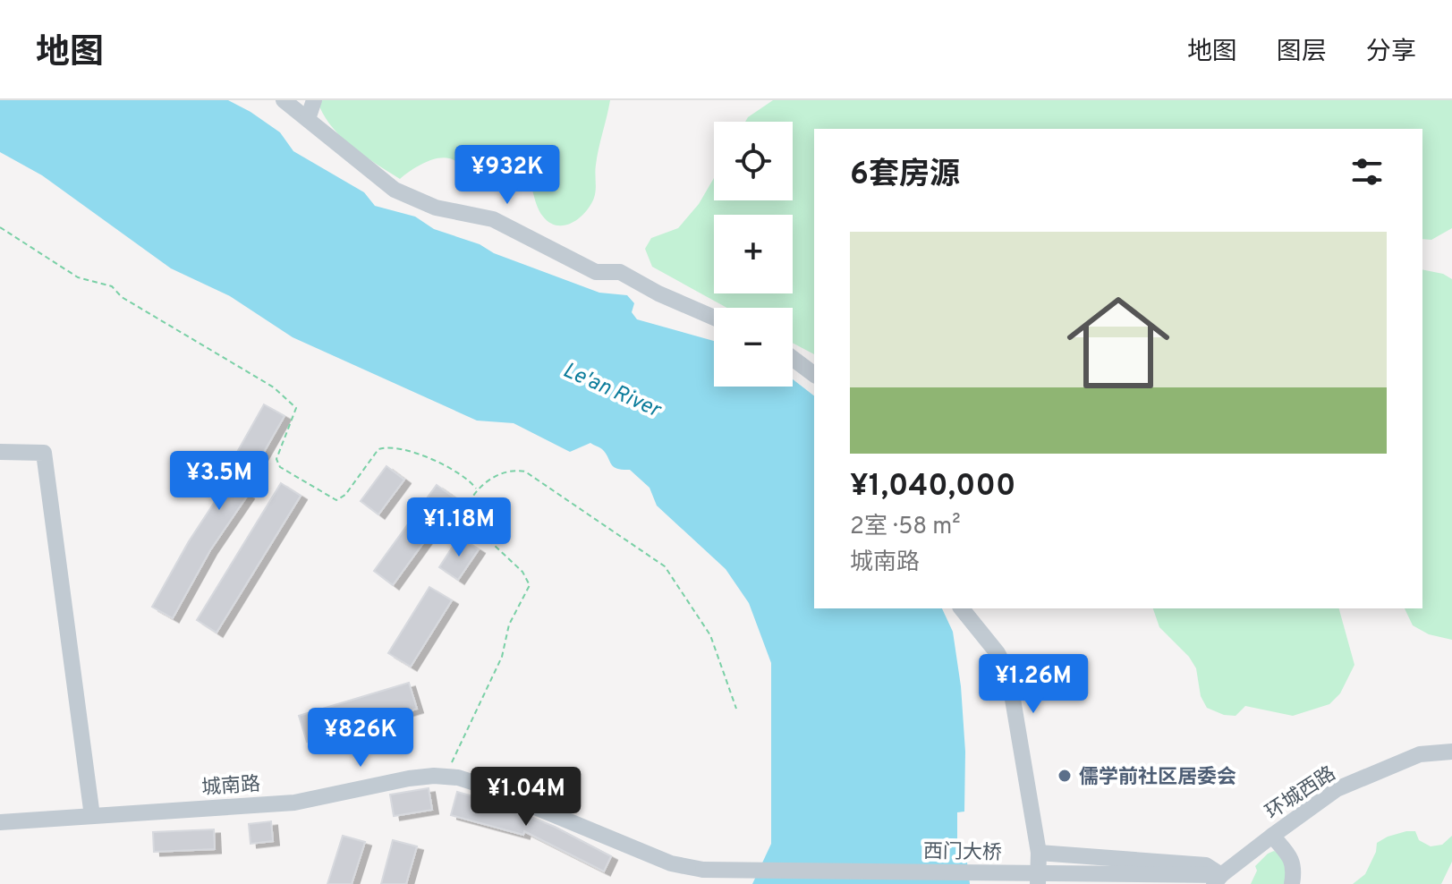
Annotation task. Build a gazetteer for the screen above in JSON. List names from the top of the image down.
{
  "streets": {
    "street": ["城南路", "环城西路", "西门大桥"]
  },
  "crossings": [
    ["城南路", "西门大桥"],
    ["环城西路", "西门大桥"]
  ],
  "water": ["Le'an River"],
  "places": ["儒学前社区居委会"],
  "page": {
    "header": "地图",
    "nav": ["地图", "图层", "分享"],
    "map_buttons": ["+", "−"],
    "heading": "6套房源",
    "price": [
      "¥932K",
      "¥3.5M",
      "¥1.18M",
      "¥1.26M",
      "¥826K",
      "¥1.04M"
    ],
    "list": [
      {
        "name": "¥1,040,000",
        "note": "2室 · 58 m² · 城南路"
      }
    ]
  }
}
